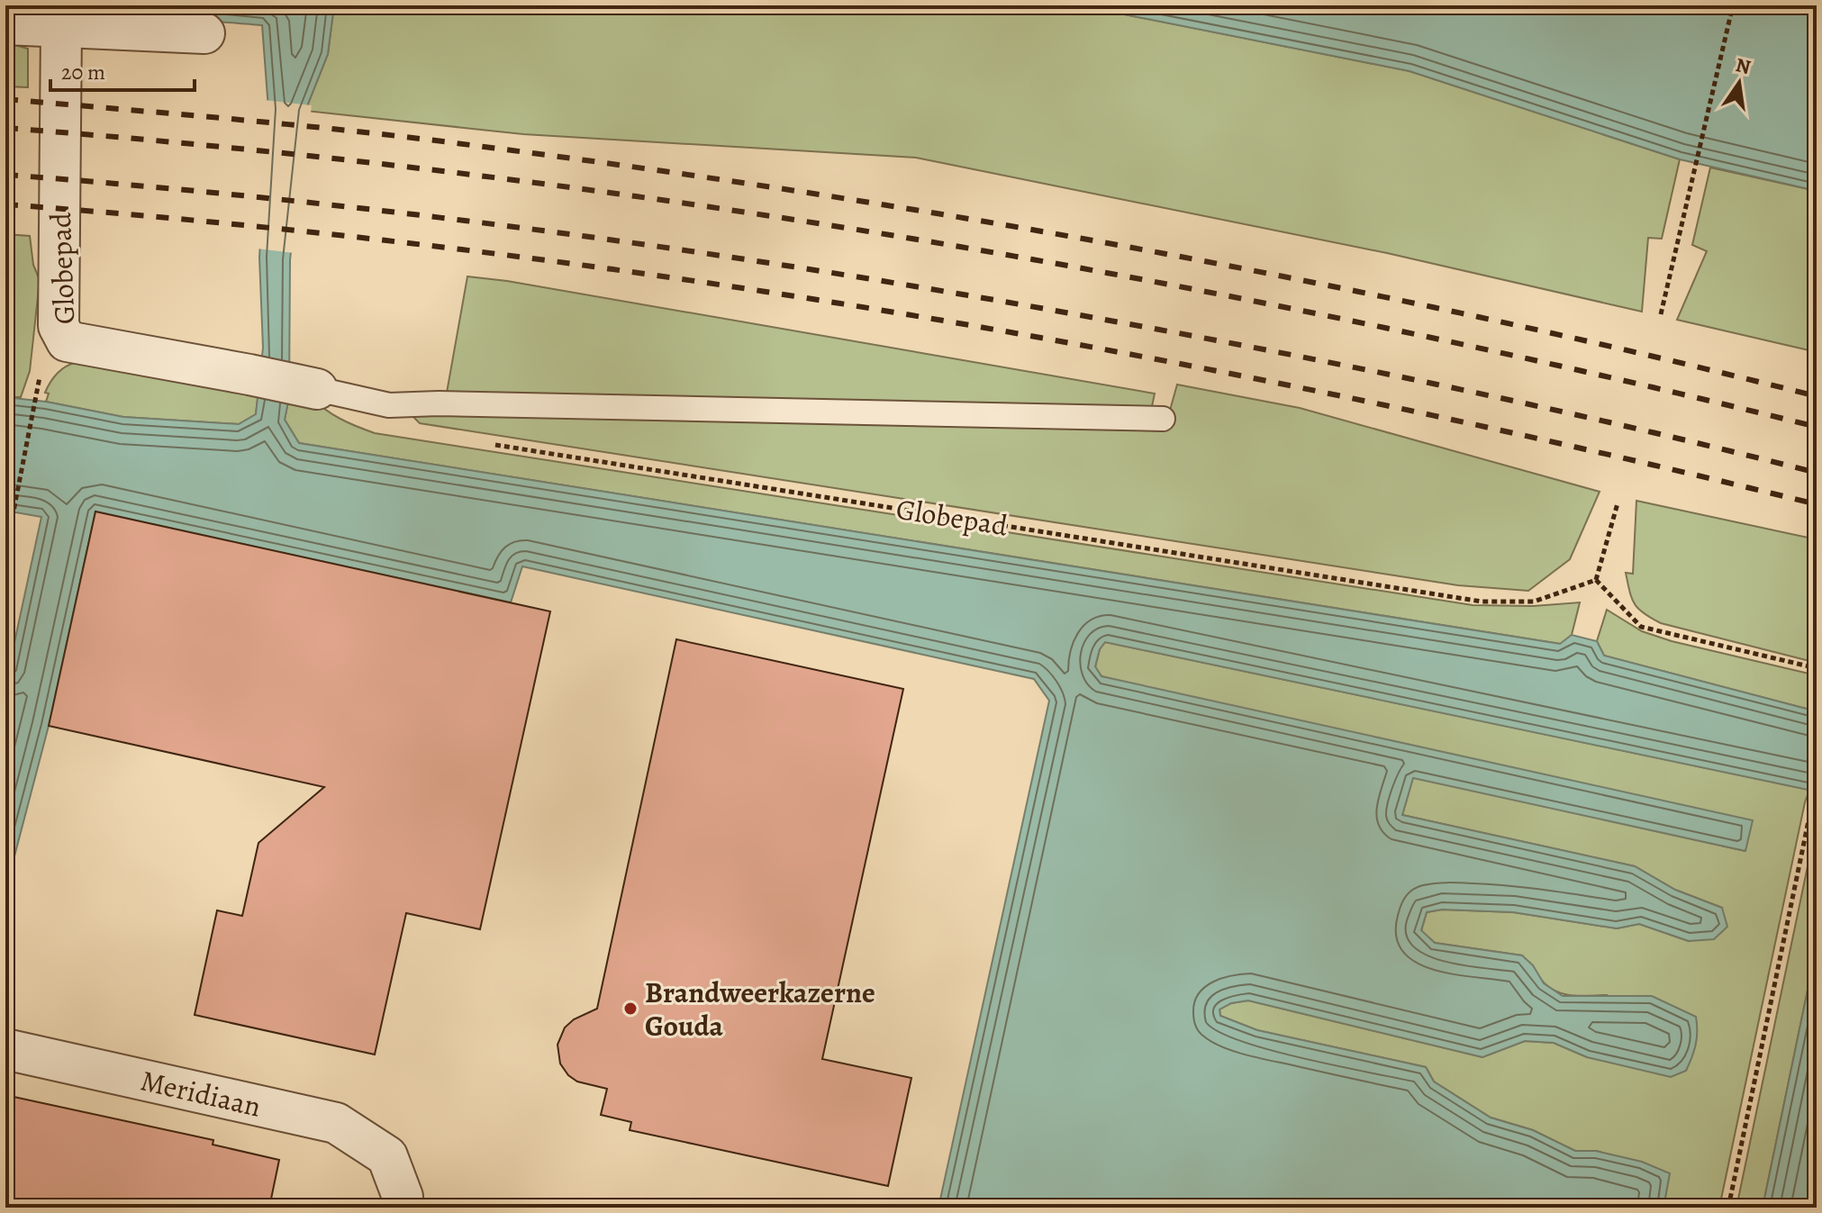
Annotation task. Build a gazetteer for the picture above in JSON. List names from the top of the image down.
{
  "streets": {
    "street": ["Globepad", "Meridiaan"]
  },
  "places": ["Brandweerkazerne Gouda"],
  "scale_bar": "20 m",
  "north": "top"
}
